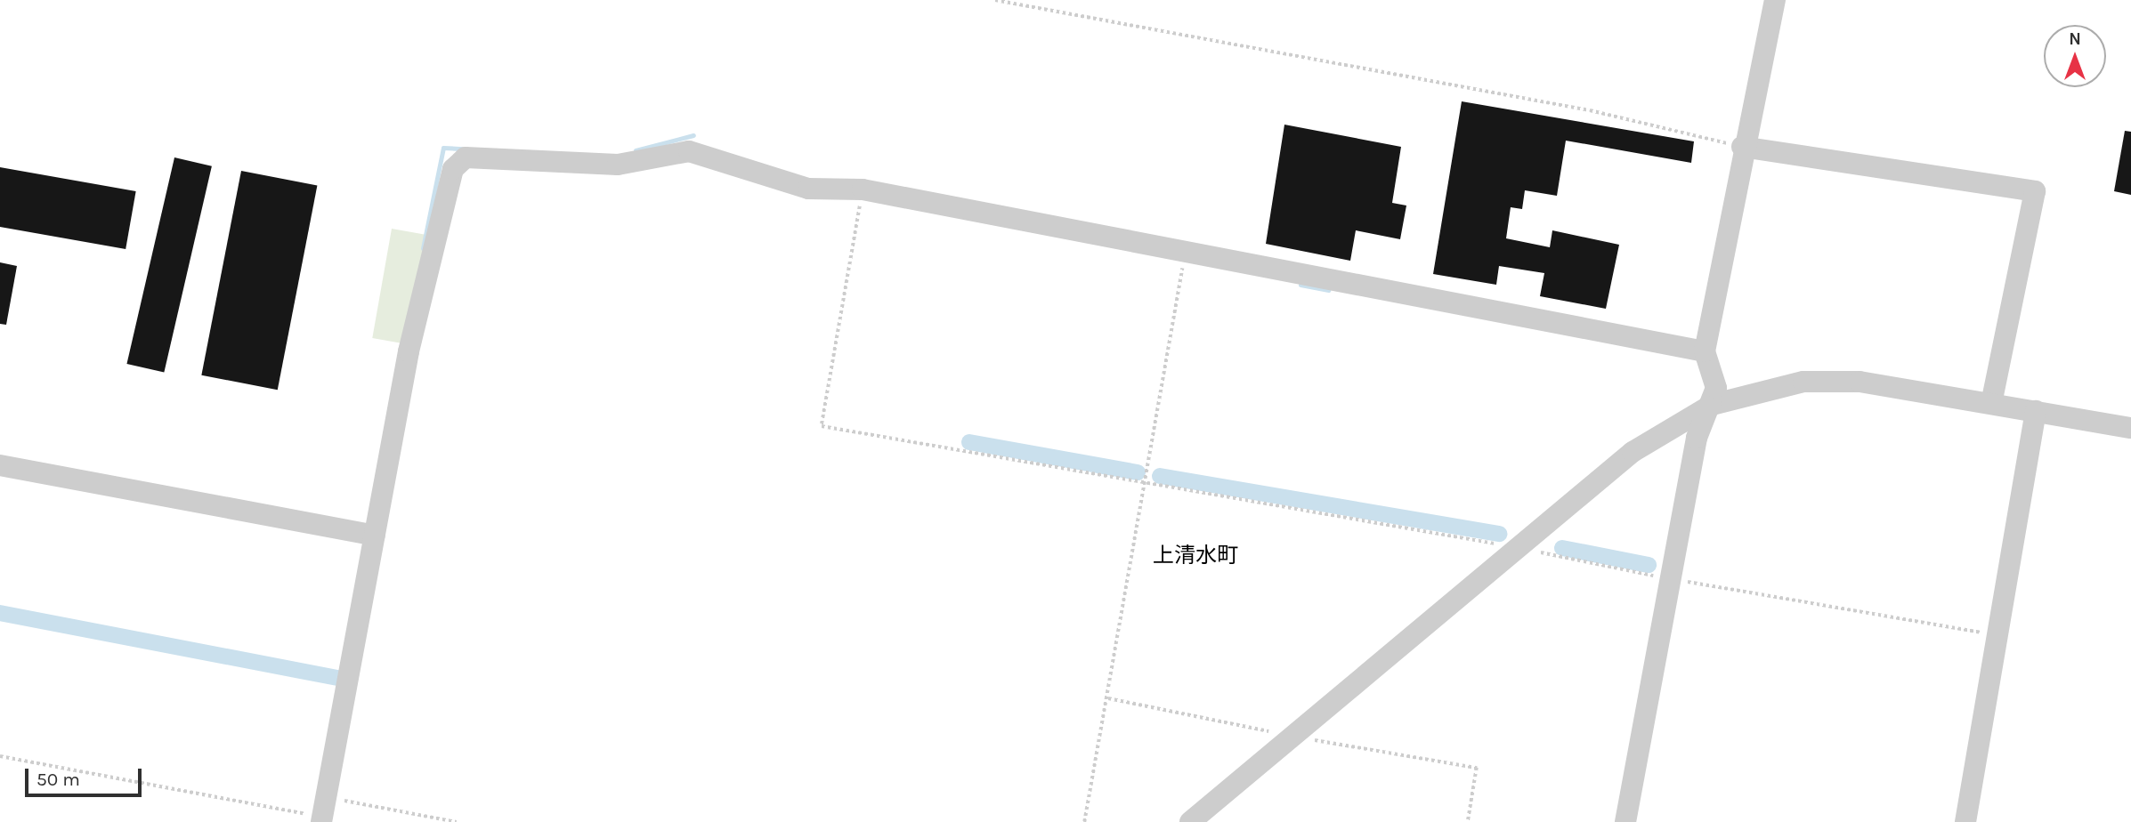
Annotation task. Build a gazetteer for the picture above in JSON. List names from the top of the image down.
{
  "districts": ["上清水町"],
  "scale_bar": "50 m",
  "north": "top"
}
